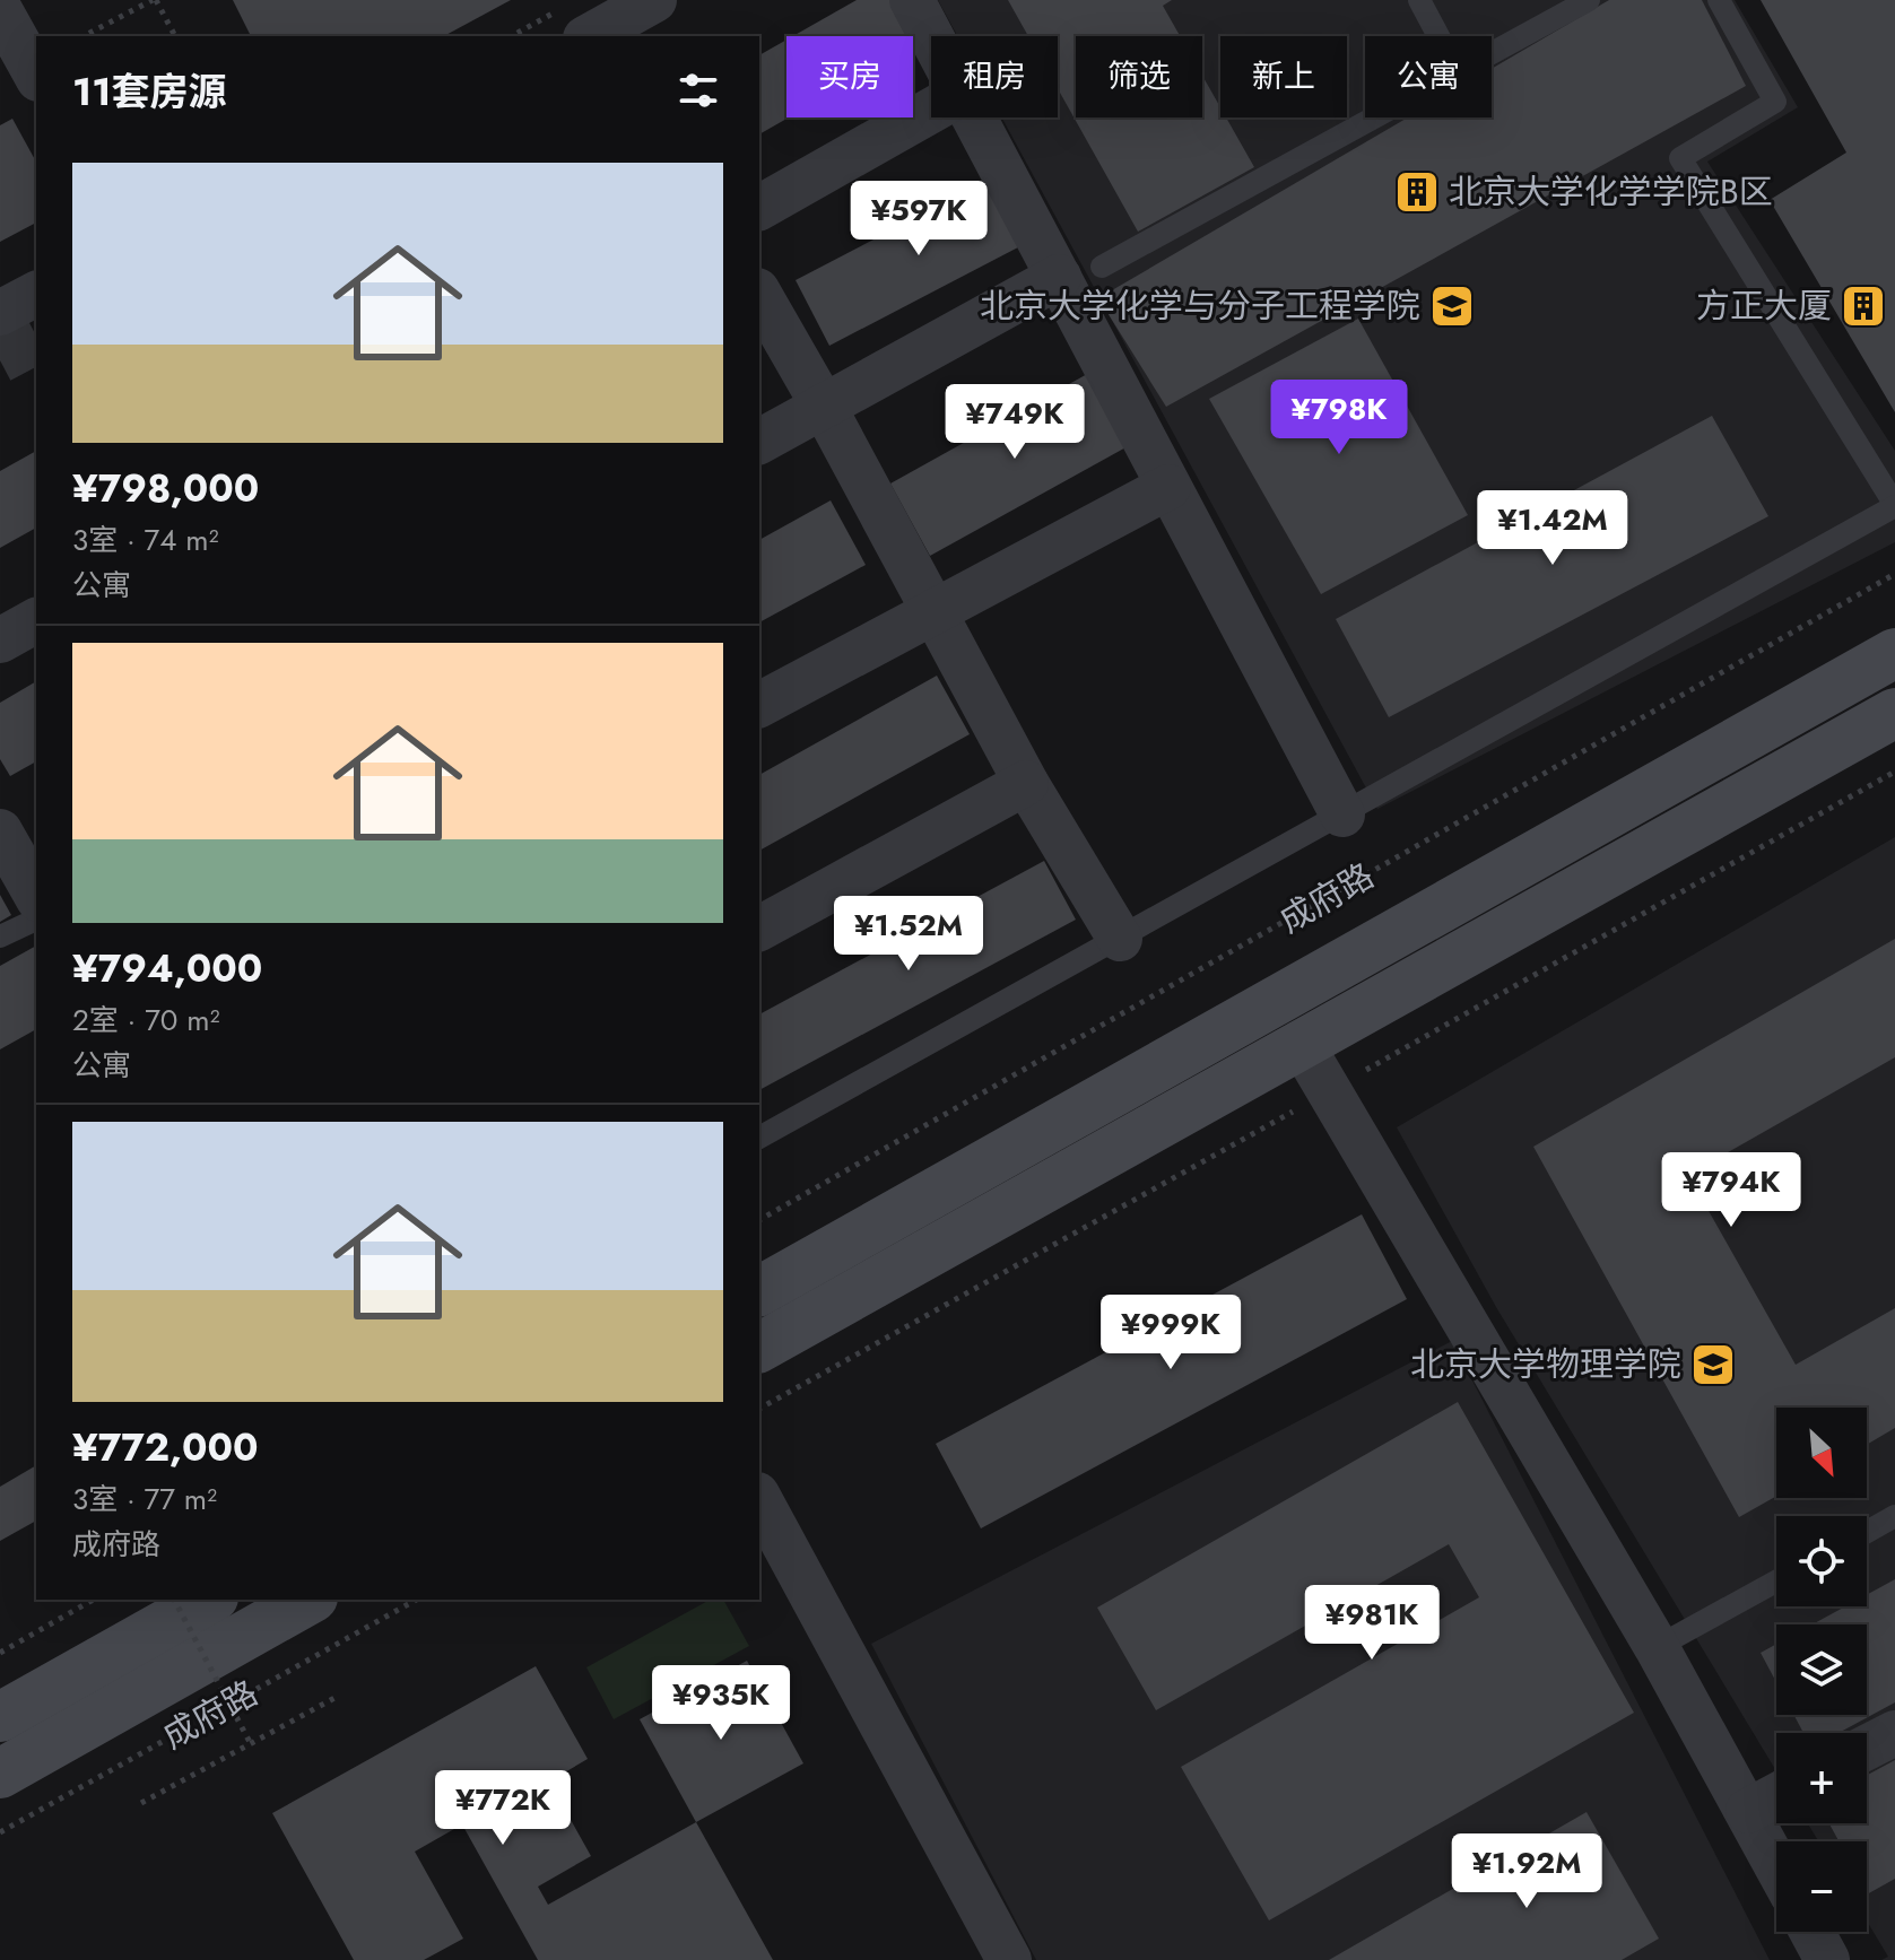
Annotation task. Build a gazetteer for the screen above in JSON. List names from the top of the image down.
{
  "streets": {
    "main road": ["成府路"]
  },
  "places": {
    "building": ["北京大学化学学院B区", "方正大厦"],
    "school or university": ["北京大学化学与分子工程学院", "北京大学物理学院"]
  },
  "north": "bottom right",
  "page": {
    "chip": [
      "买房",
      "租房",
      "筛选",
      "新上",
      "公寓"
    ],
    "heading": "11套房源",
    "list": [
      {
        "name": "¥798,000",
        "note": "3室 · 74 m² · 公寓"
      },
      {
        "name": "¥794,000",
        "note": "2室 · 70 m² · 公寓"
      },
      {
        "name": "¥772,000",
        "note": "3室 · 77 m² · 成府路"
      }
    ],
    "price": [
      "¥597K",
      "¥798K",
      "¥749K",
      "¥1.42M",
      "¥1.52M",
      "¥794K",
      "¥999K",
      "¥981K",
      "¥935K",
      "¥772K",
      "¥1.92M"
    ],
    "map_buttons": ["+", "−"]
  }
}
